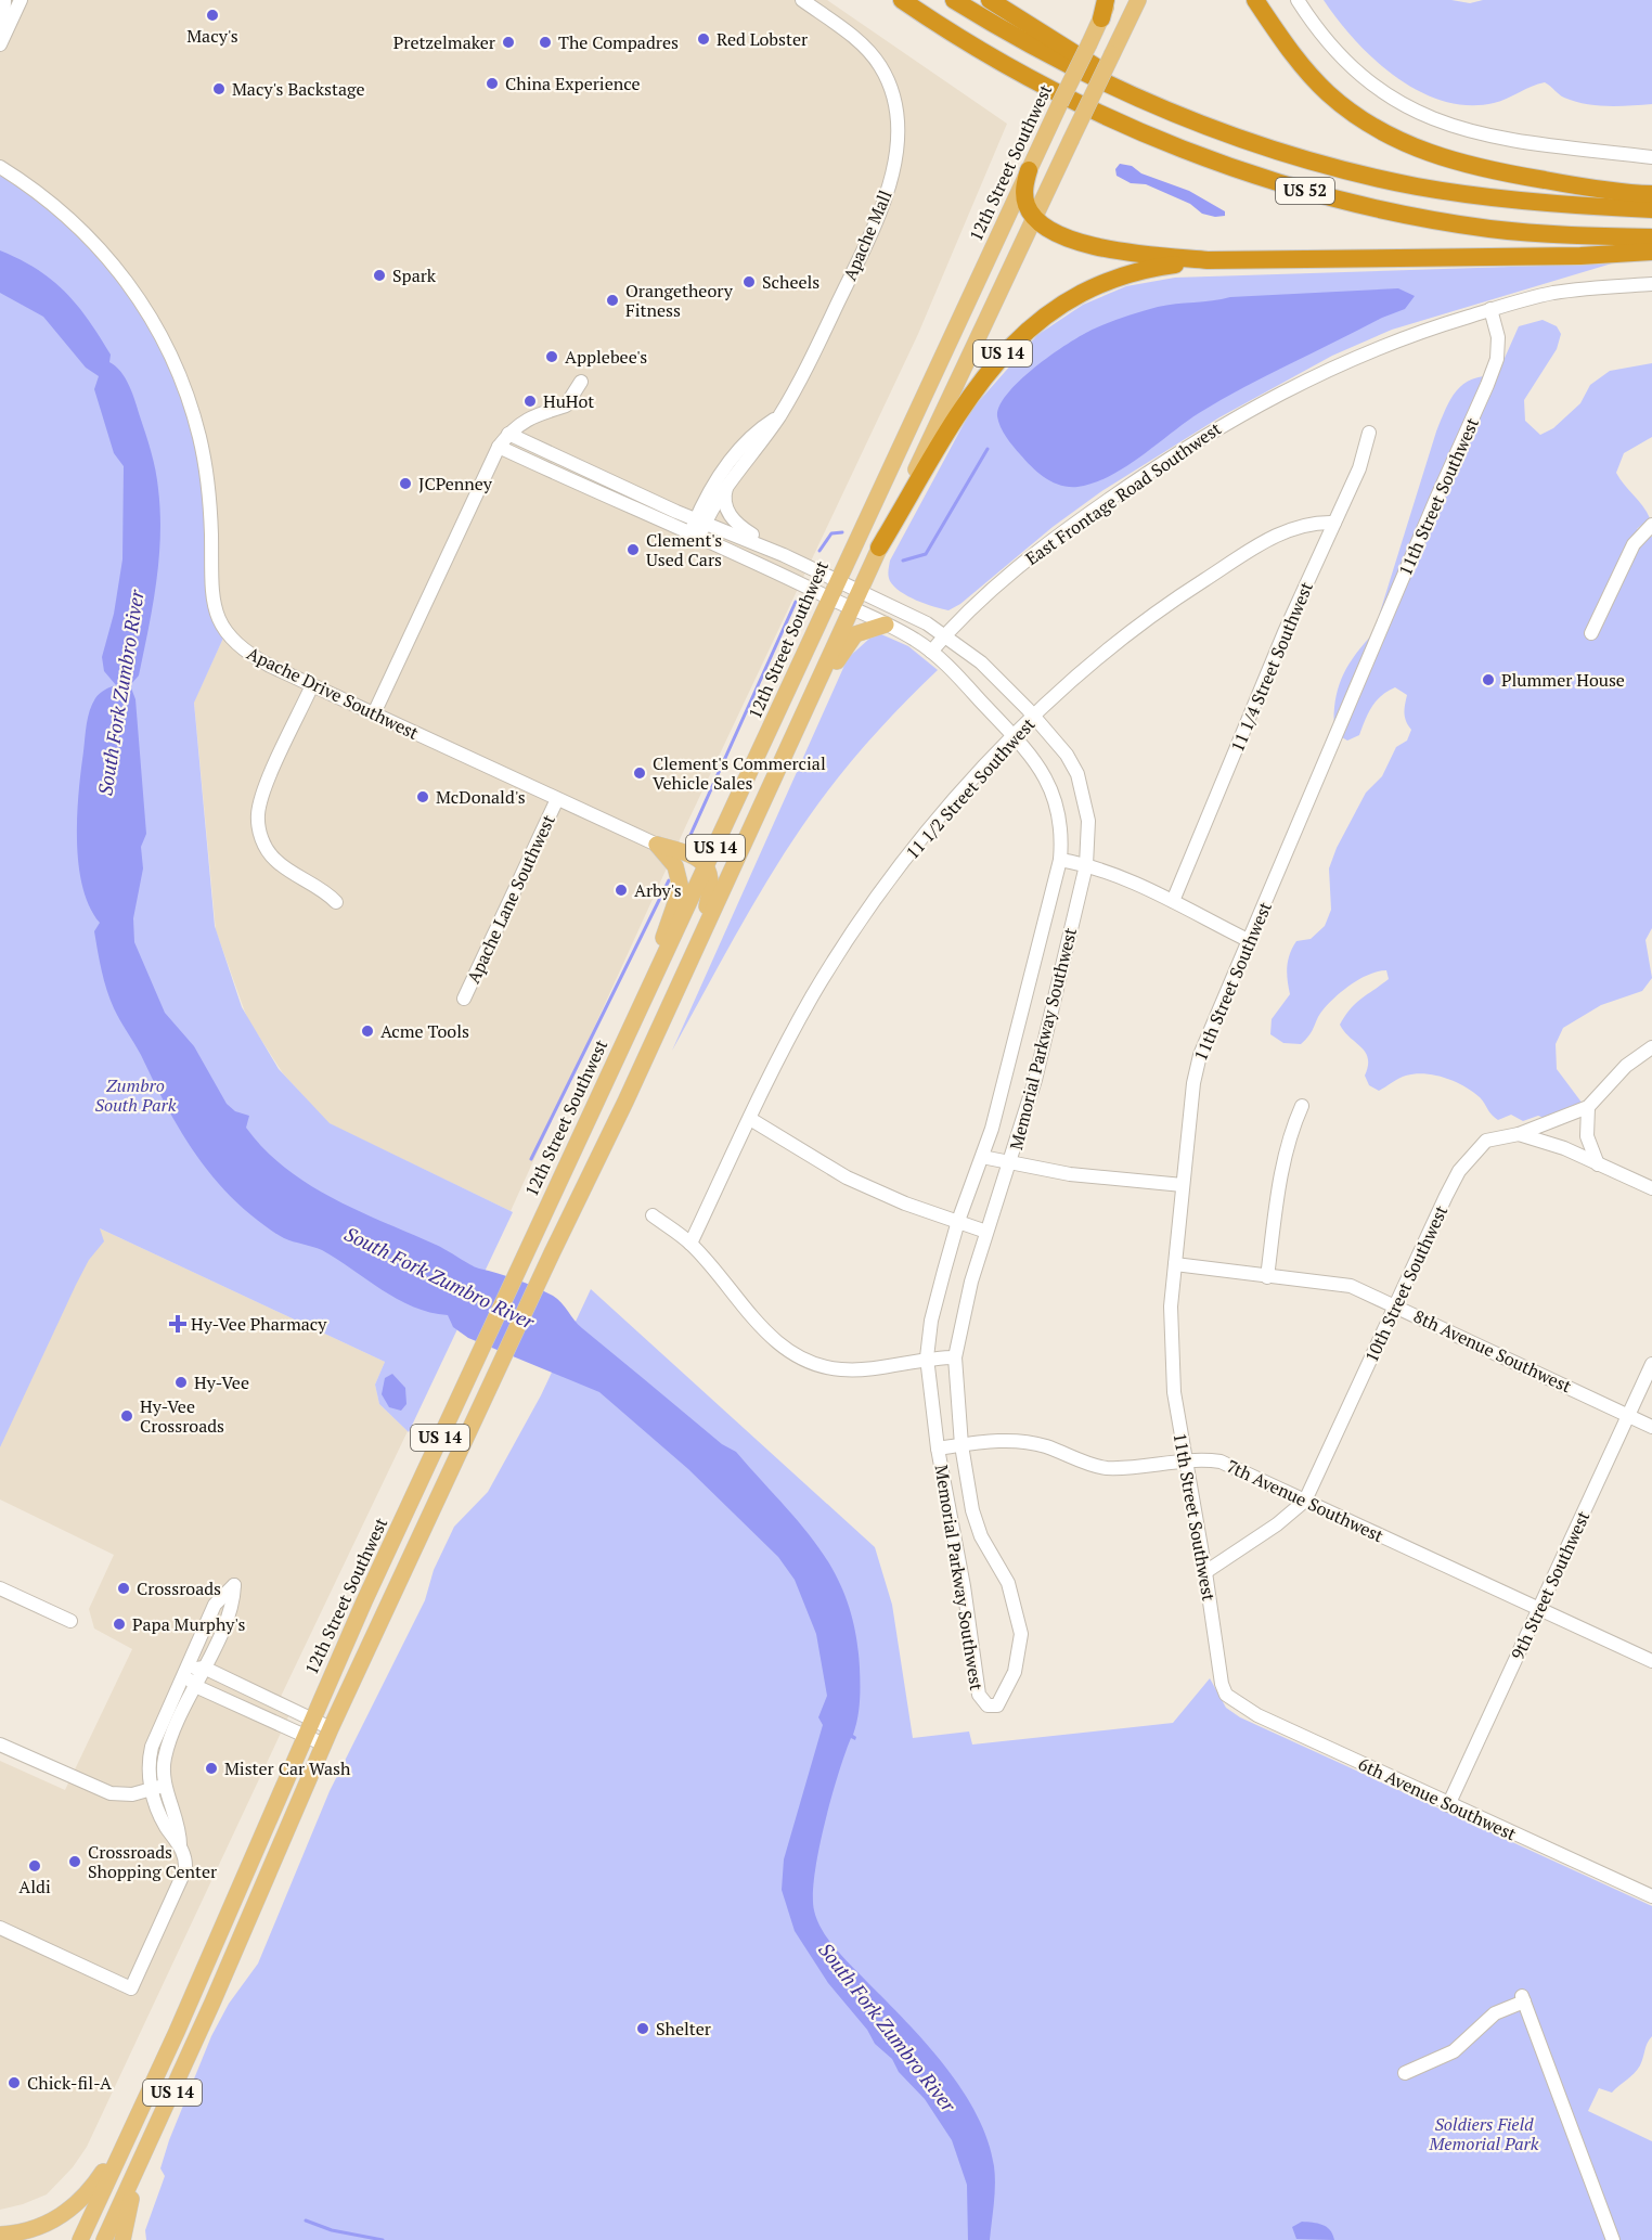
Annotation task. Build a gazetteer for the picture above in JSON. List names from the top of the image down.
{
  "streets": {
    "highway": ["US 52", "US 14"],
    "main road": ["12th Street Southwest"],
    "street": [
      "Apache Mall",
      "East Frontage Road Southwest",
      "11th Street Southwest",
      "11 1/4 Street Southwest",
      "Apache Drive Southwest",
      "11 1/2 Street Southwest",
      "Apache Lane Southwest",
      "Memorial Parkway Southwest",
      "10th Street Southwest",
      "8th Avenue Southwest",
      "7th Avenue Southwest",
      "9th Street Southwest",
      "6th Avenue Southwest"
    ]
  },
  "crossings": [
    ["12th Street Southwest", "US 14"],
    ["12th Street Southwest", "Memorial Parkway Southwest"],
    ["Apache Mall", "Memorial Parkway Southwest"],
    ["US 14", "Memorial Parkway Southwest"],
    ["East Frontage Road Southwest", "11th Street Southwest"],
    ["East Frontage Road Southwest", "Memorial Parkway Southwest"],
    ["11th Street Southwest", "10th Street Southwest"],
    ["11th Street Southwest", "8th Avenue Southwest"],
    ["11th Street Southwest", "7th Avenue Southwest"],
    ["11th Street Southwest", "6th Avenue Southwest"],
    ["11 1/4 Street Southwest", "11 1/2 Street Southwest"],
    ["Apache Drive Southwest", "Apache Lane Southwest"],
    ["11 1/2 Street Southwest", "Memorial Parkway Southwest"],
    ["Memorial Parkway Southwest", "7th Avenue Southwest"],
    ["10th Street Southwest", "8th Avenue Southwest"],
    ["10th Street Southwest", "7th Avenue Southwest"],
    ["8th Avenue Southwest", "9th Street Southwest"],
    ["7th Avenue Southwest", "9th Street Southwest"],
    ["9th Street Southwest", "6th Avenue Southwest"]
  ],
  "water": ["South Fork Zumbro River"],
  "parks": ["Zumbro South Park", "Soldiers Field Memorial Park"],
  "places": {
    "other": [
      "Macy's",
      "Red Lobster",
      "Pretzelmaker",
      "The Compadres",
      "China Experience",
      "Macy's Backstage",
      "Spark",
      "Scheels",
      "Orangetheory Fitness",
      "Applebee's",
      "HuHot",
      "JCPenney",
      "Clement's Used Cars",
      "Plummer House",
      "Clement's Commercial Vehicle Sales",
      "McDonald's",
      "Arby's",
      "Acme Tools",
      "Hy-Vee",
      "Hy-Vee Crossroads",
      "Crossroads",
      "Papa Murphy's",
      "Mister Car Wash",
      "Crossroads Shopping Center",
      "Aldi",
      "Shelter",
      "Chick-fil-A"
    ],
    "health": ["Hy-Vee Pharmacy"]
  }
}
